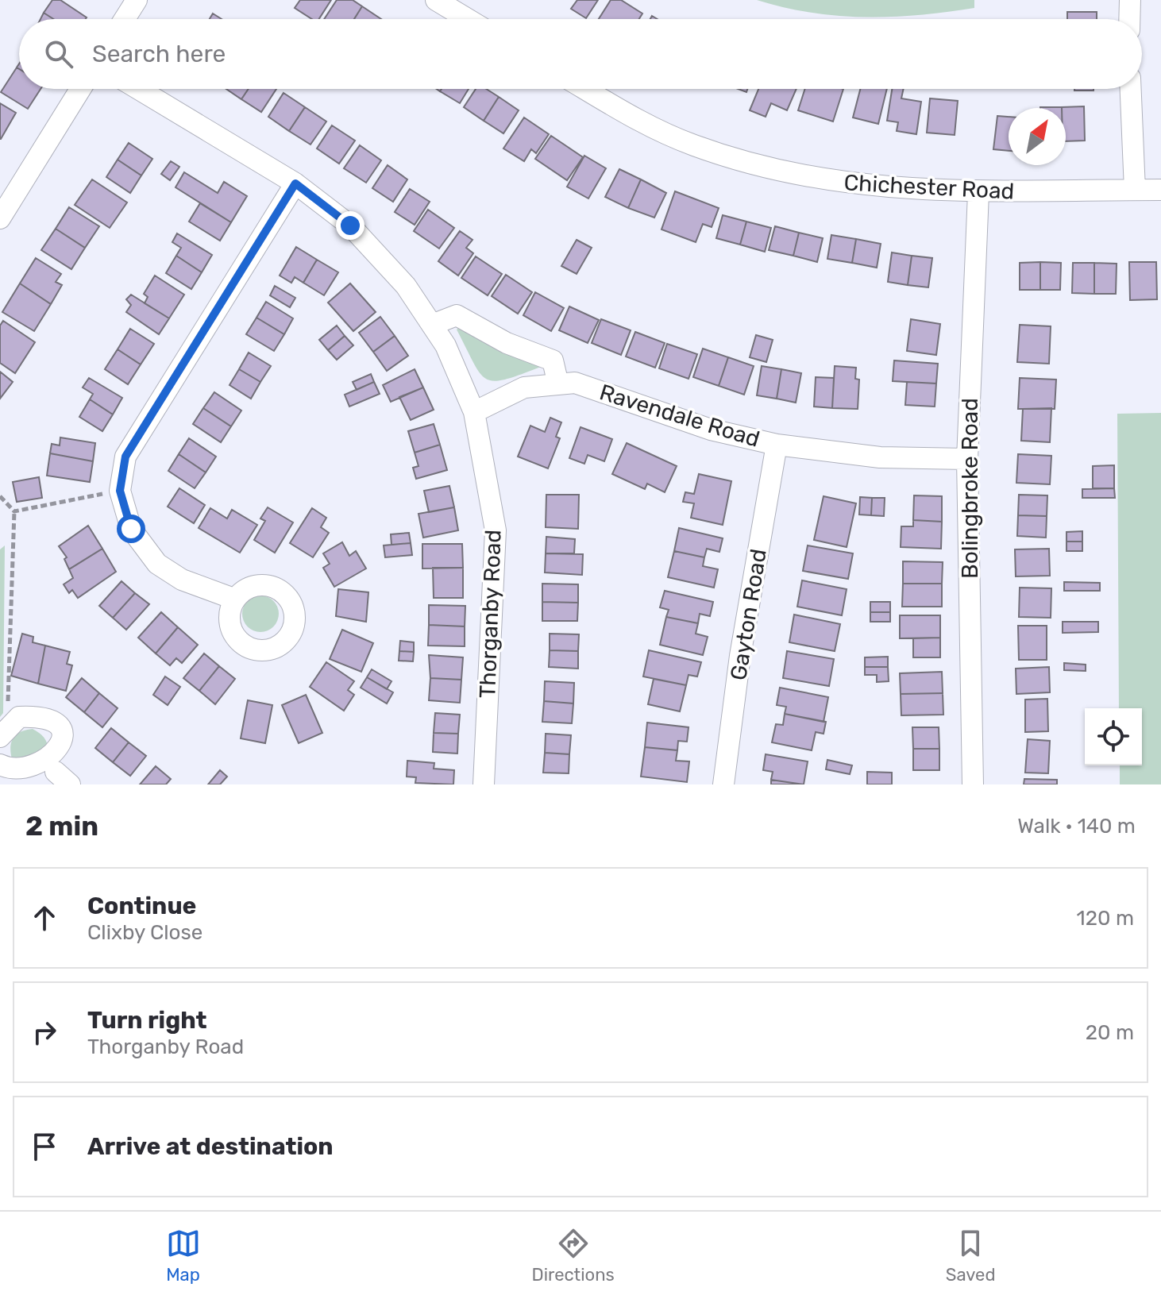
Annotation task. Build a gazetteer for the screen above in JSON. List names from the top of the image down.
{
  "streets": {
    "street": [
      "Chichester Road",
      "Ravendale Road",
      "Bolingbroke Road",
      "Thorganby Road",
      "Gayton Road"
    ]
  },
  "crossings": [
    ["Chichester Road", "Bolingbroke Road"],
    ["Ravendale Road", "Bolingbroke Road"],
    ["Ravendale Road", "Thorganby Road"],
    ["Ravendale Road", "Gayton Road"]
  ],
  "north": "top right",
  "page": {
    "search": "Search here",
    "heading": ["2 min", "Walk · 140 m"],
    "list": [
      ["Continue", "Clixby Close", "120 m"],
      ["Turn right", "Thorganby Road", "20 m"],
      "Arrive at destination"
    ],
    "nav": ["Map", "Directions", "Saved"]
  }
}
